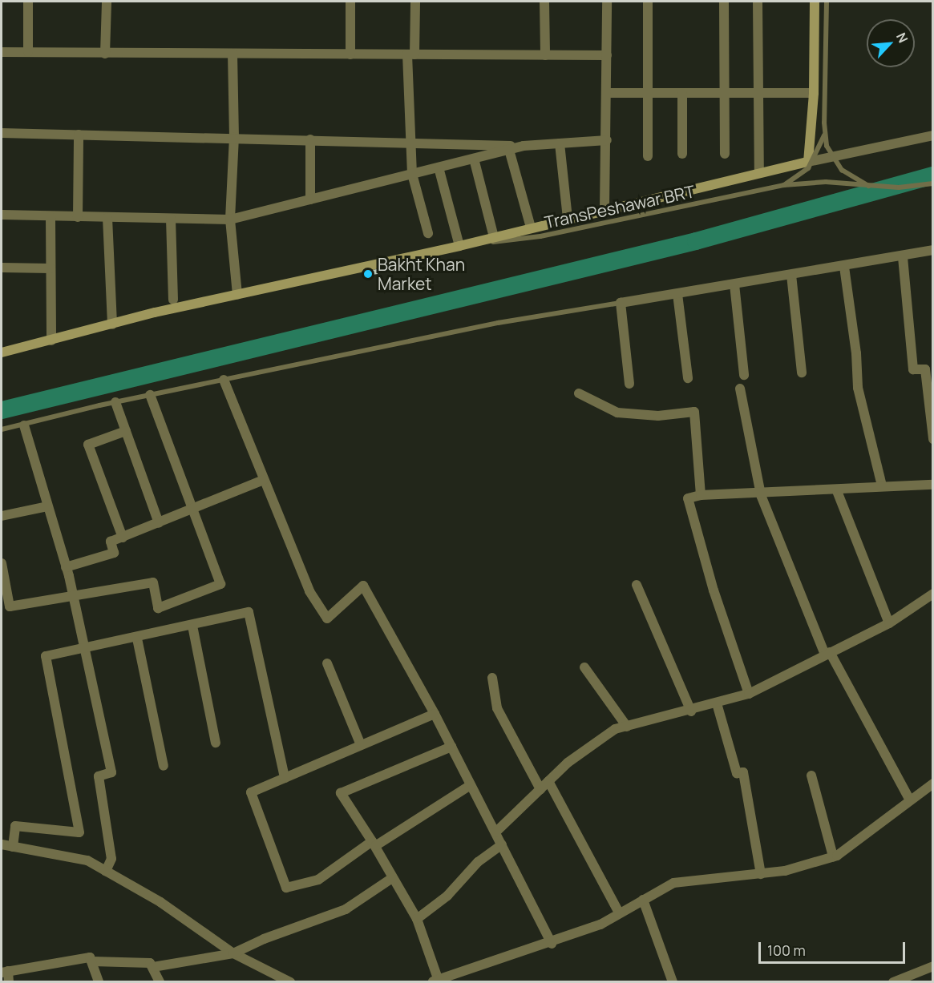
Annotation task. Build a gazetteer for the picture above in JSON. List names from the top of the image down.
{
  "streets": {
    "lane": ["TransPeshawar BRT"]
  },
  "places": ["Bakht Khan Market"],
  "scale_bar": "100 m",
  "north": "top right"
}
